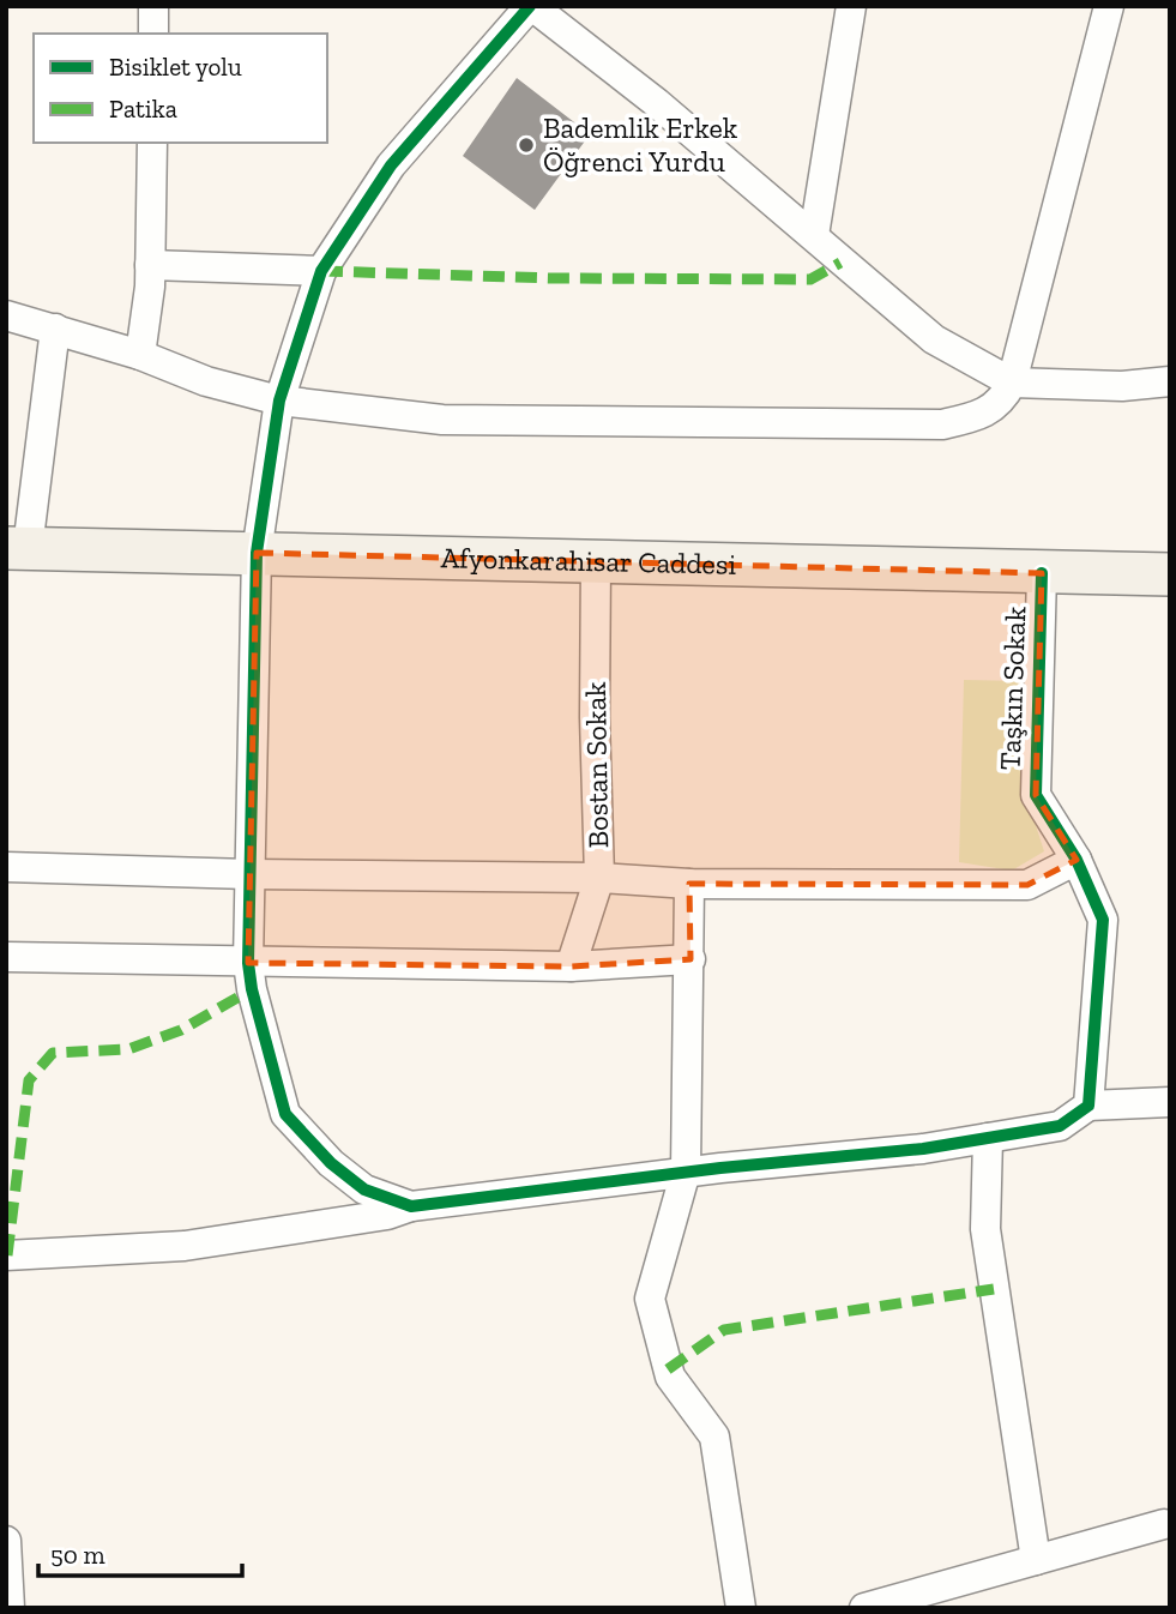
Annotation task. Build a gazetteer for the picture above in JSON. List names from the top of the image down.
{
  "streets": {
    "main road": ["Afyonkarahisar Caddesi"],
    "street": ["Taşkın Sokak", "Bostan Sokak"]
  },
  "crossings": [
    ["Afyonkarahisar Caddesi", "Taşkın Sokak"],
    ["Afyonkarahisar Caddesi", "Bostan Sokak"]
  ],
  "places": ["Bademlik Erkek Öğrenci Yurdu"],
  "legend": ["Bisiklet yolu", "Patika"],
  "scale_bar": "50 m"
}
